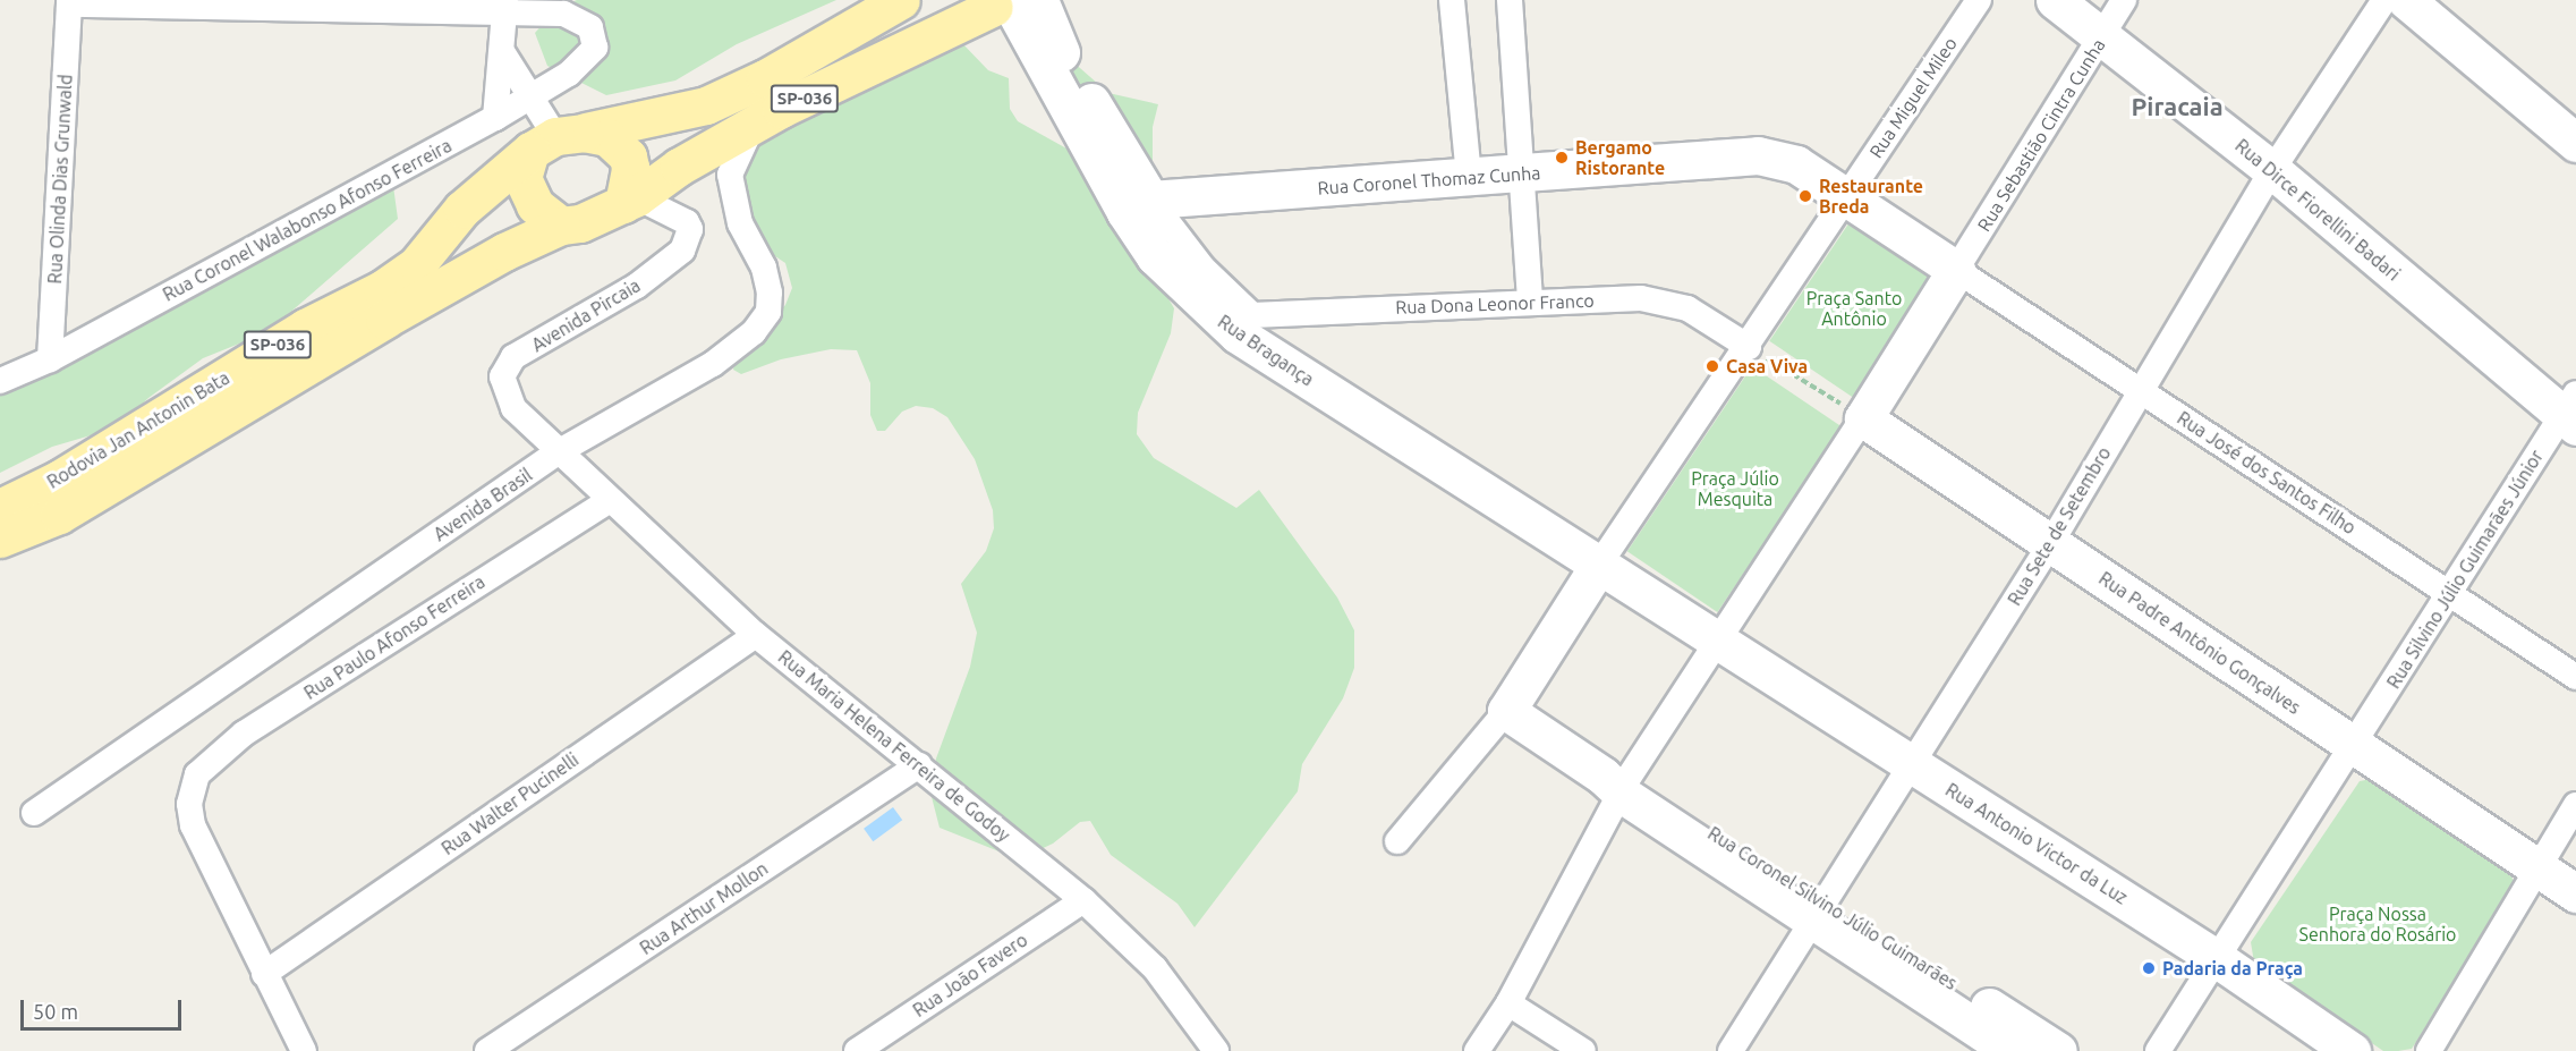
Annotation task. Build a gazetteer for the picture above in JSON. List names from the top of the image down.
{
  "streets": {
    "main road": ["SP-036", "Rodovia Jan Antonin Bata"],
    "street": [
      "Rua Miguel Mileo",
      "Rua Sebastião Cintra Cunha",
      "Rua Olinda Dias Grunwald",
      "Rua Coronel Thomaz Cunha",
      "Rua Dirce Fiorellini Badari",
      "Rua Coronel Walabonso Afonso Ferreira",
      "Rua Dona Leonor Franco",
      "Avenida Pircaia",
      "Rua Bragança",
      "Rua José dos Santos Filho",
      "Avenida Brasil",
      "Rua Sete de Setembro",
      "Rua Silvino Júlio Guimarães Júnior",
      "Rua Paulo Afonso Ferreira",
      "Rua Padre Antônio Gonçalves",
      "Rua Maria Helena Ferreira de Godoy",
      "Rua Walter Pucinelli",
      "Rua Antonio Victor da Luz",
      "Rua Arthur Mollon",
      "Rua Coronel Silvino Júlio Guimarães",
      "Rua João Favero"
    ]
  },
  "crossings": [
    ["Rua Miguel Mileo", "Rua Coronel Thomaz Cunha"],
    ["SP-036", "Avenida Pircaia"],
    ["SP-036", "Rua Bragança"],
    ["SP-036", "Rodovia Jan Antonin Bata"],
    ["SP-036", "Avenida Brasil"],
    ["Rua Sebastião Cintra Cunha", "Rua Dirce Fiorellini Badari"],
    ["Rua Sebastião Cintra Cunha", "Rua José dos Santos Filho"],
    ["Rua Olinda Dias Grunwald", "Rua Coronel Walabonso Afonso Ferreira"],
    ["Rua Coronel Thomaz Cunha", "Rua Bragança"],
    ["Rua Dirce Fiorellini Badari", "Rua Sete de Setembro"],
    ["Rua Dirce Fiorellini Badari", "Rua Silvino Júlio Guimarães Júnior"],
    ["Rua Dona Leonor Franco", "Rua Bragança"],
    ["Avenida Pircaia", "Rodovia Jan Antonin Bata"],
    ["Avenida Pircaia", "Avenida Brasil"],
    ["Avenida Pircaia", "Rua Maria Helena Ferreira de Godoy"],
    ["Rua José dos Santos Filho", "Rua Sete de Setembro"],
    ["Rua José dos Santos Filho", "Rua Silvino Júlio Guimarães Júnior"],
    ["Avenida Brasil", "Rua Maria Helena Ferreira de Godoy"],
    ["Rua Sete de Setembro", "Rua Padre Antônio Gonçalves"],
    ["Rua Sete de Setembro", "Rua Antonio Victor da Luz"],
    ["Rua Sete de Setembro", "Rua Coronel Silvino Júlio Guimarães"],
    ["Rua Silvino Júlio Guimarães Júnior", "Rua Padre Antônio Gonçalves"],
    ["Rua Paulo Afonso Ferreira", "Rua Maria Helena Ferreira de Godoy"],
    ["Rua Paulo Afonso Ferreira", "Rua Walter Pucinelli"],
    ["Rua Maria Helena Ferreira de Godoy", "Rua Walter Pucinelli"],
    ["Rua Maria Helena Ferreira de Godoy", "Rua Arthur Mollon"],
    ["Rua Maria Helena Ferreira de Godoy", "Rua João Favero"]
  ],
  "districts": ["Piracaia"],
  "parks": ["Praça Santo Antônio", "Praça Júlio Mesquita", "Praça Nossa Senhora do Rosário"],
  "places": [
    "Bergamo Ristorante",
    "Restaurante Breda",
    "Casa Viva",
    "Padaria da Praça"
  ],
  "scale_bar": "50 m"
}
